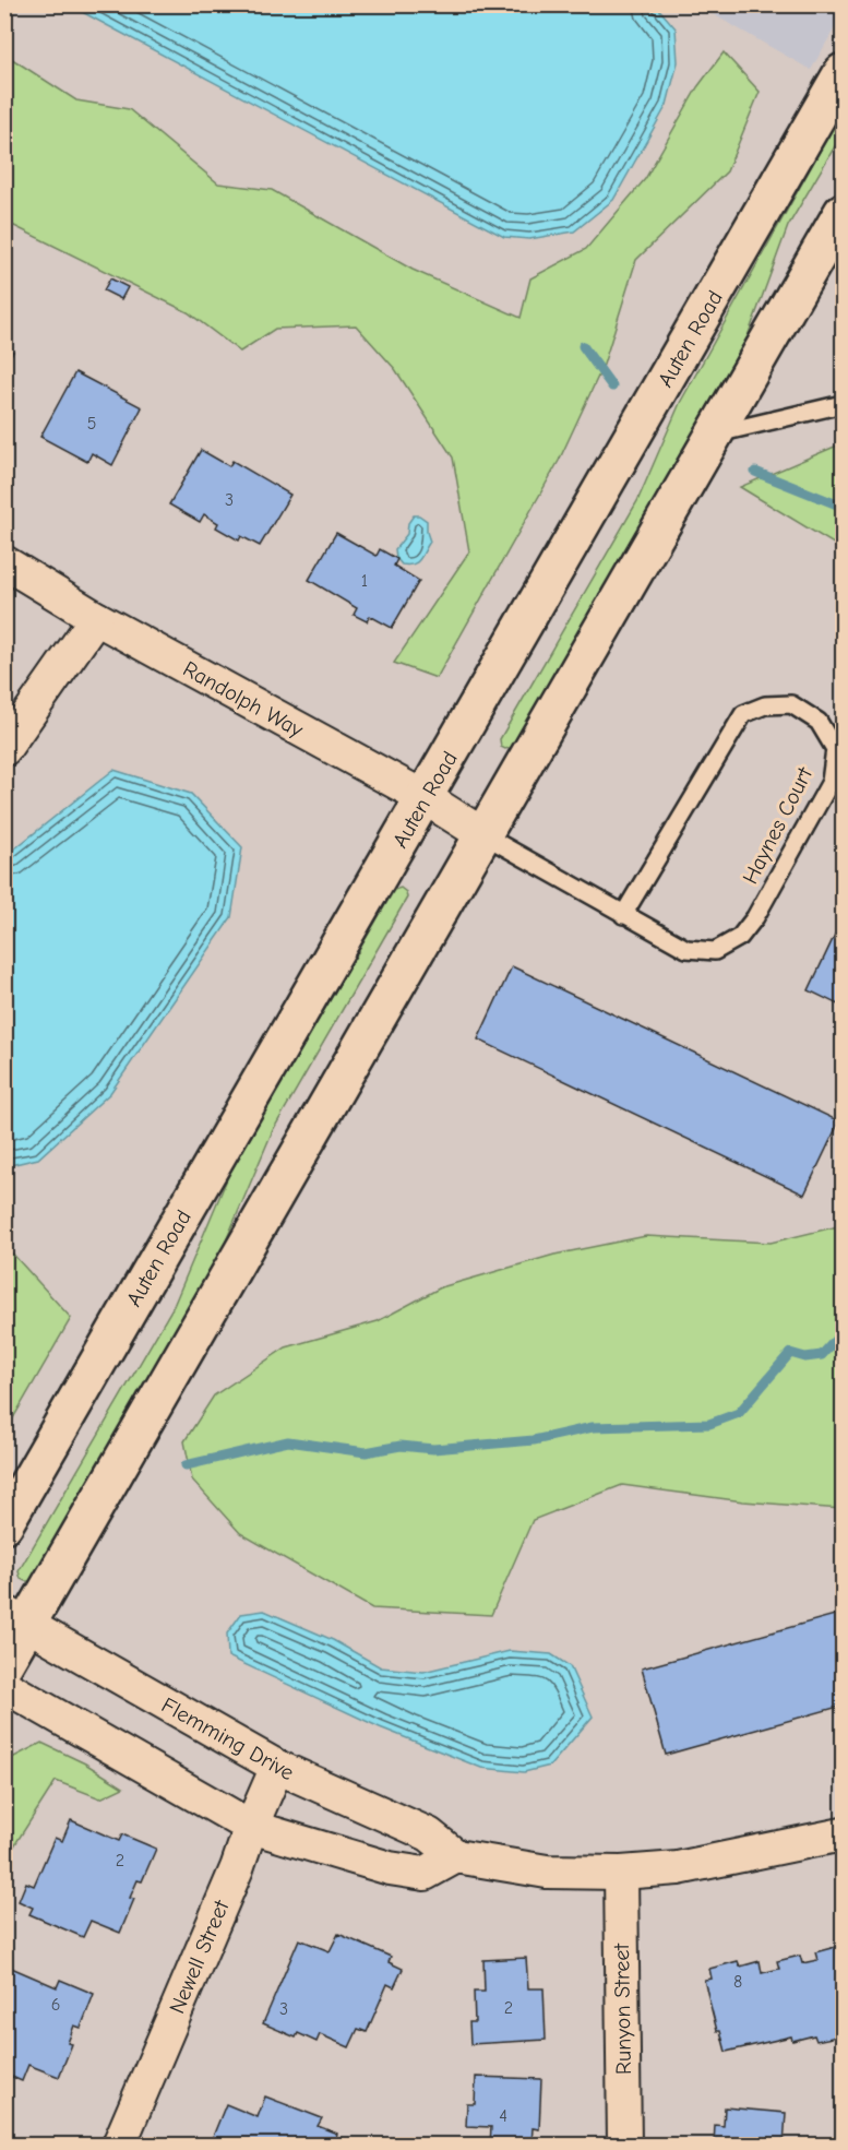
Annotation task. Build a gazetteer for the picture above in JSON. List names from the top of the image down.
{
  "streets": {
    "street": [
      "Auten Road",
      "Randolph Way",
      "Flemming Drive",
      "Newell Street",
      "Runyon Street"
    ],
    "lane": ["Haynes Court"]
  },
  "crossings": [
    ["Auten Road", "Randolph Way"],
    ["Randolph Way", "Haynes Court"],
    ["Flemming Drive", "Newell Street"],
    ["Flemming Drive", "Runyon Street"]
  ],
  "house_numbers": [
    "5",
    "3",
    "1",
    "2",
    "8",
    "6",
    "2",
    "3",
    "4"
  ]
}
